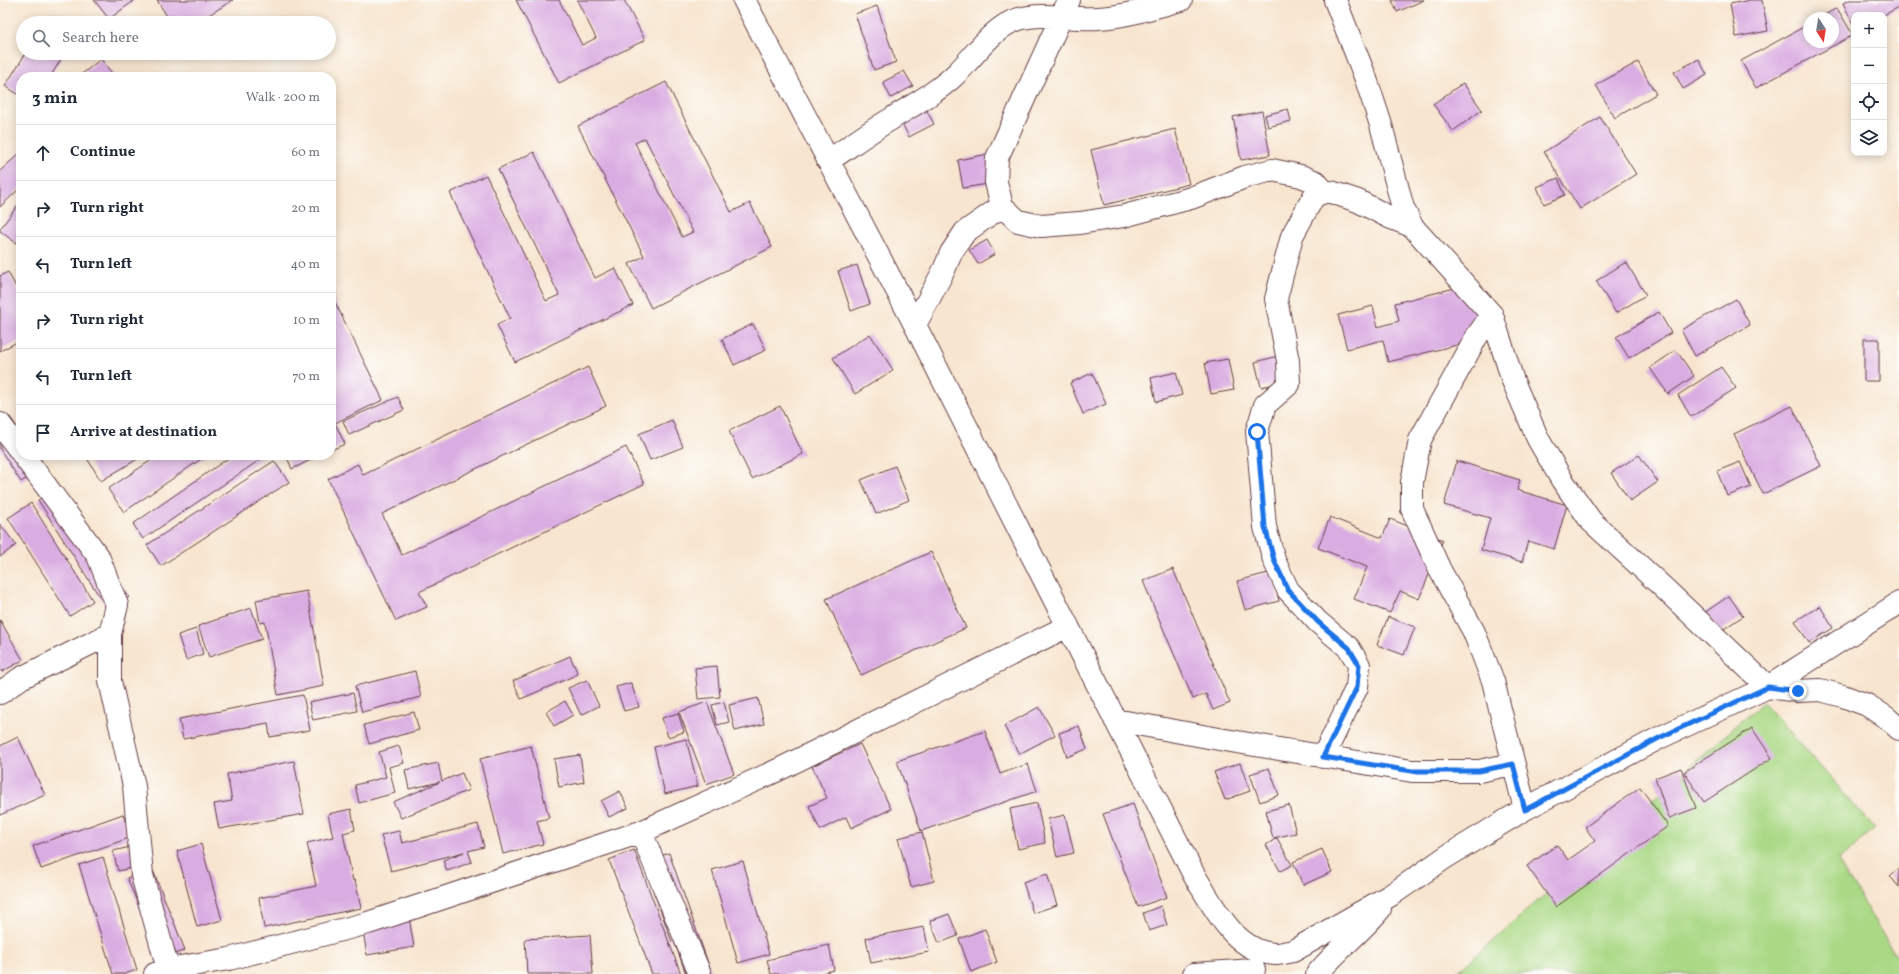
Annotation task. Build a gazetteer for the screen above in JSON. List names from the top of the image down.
{
  "north": "bottom",
  "page": {
    "map_buttons": ["+", "−"],
    "search": "Search here",
    "heading": ["3 min", "Walk · 200 m"],
    "list": [
      ["Continue", "60 m"],
      ["Turn right", "20 m"],
      ["Turn left", "40 m"],
      ["Turn right", "10 m"],
      ["Turn left", "70 m"],
      "Arrive at destination"
    ]
  }
}
